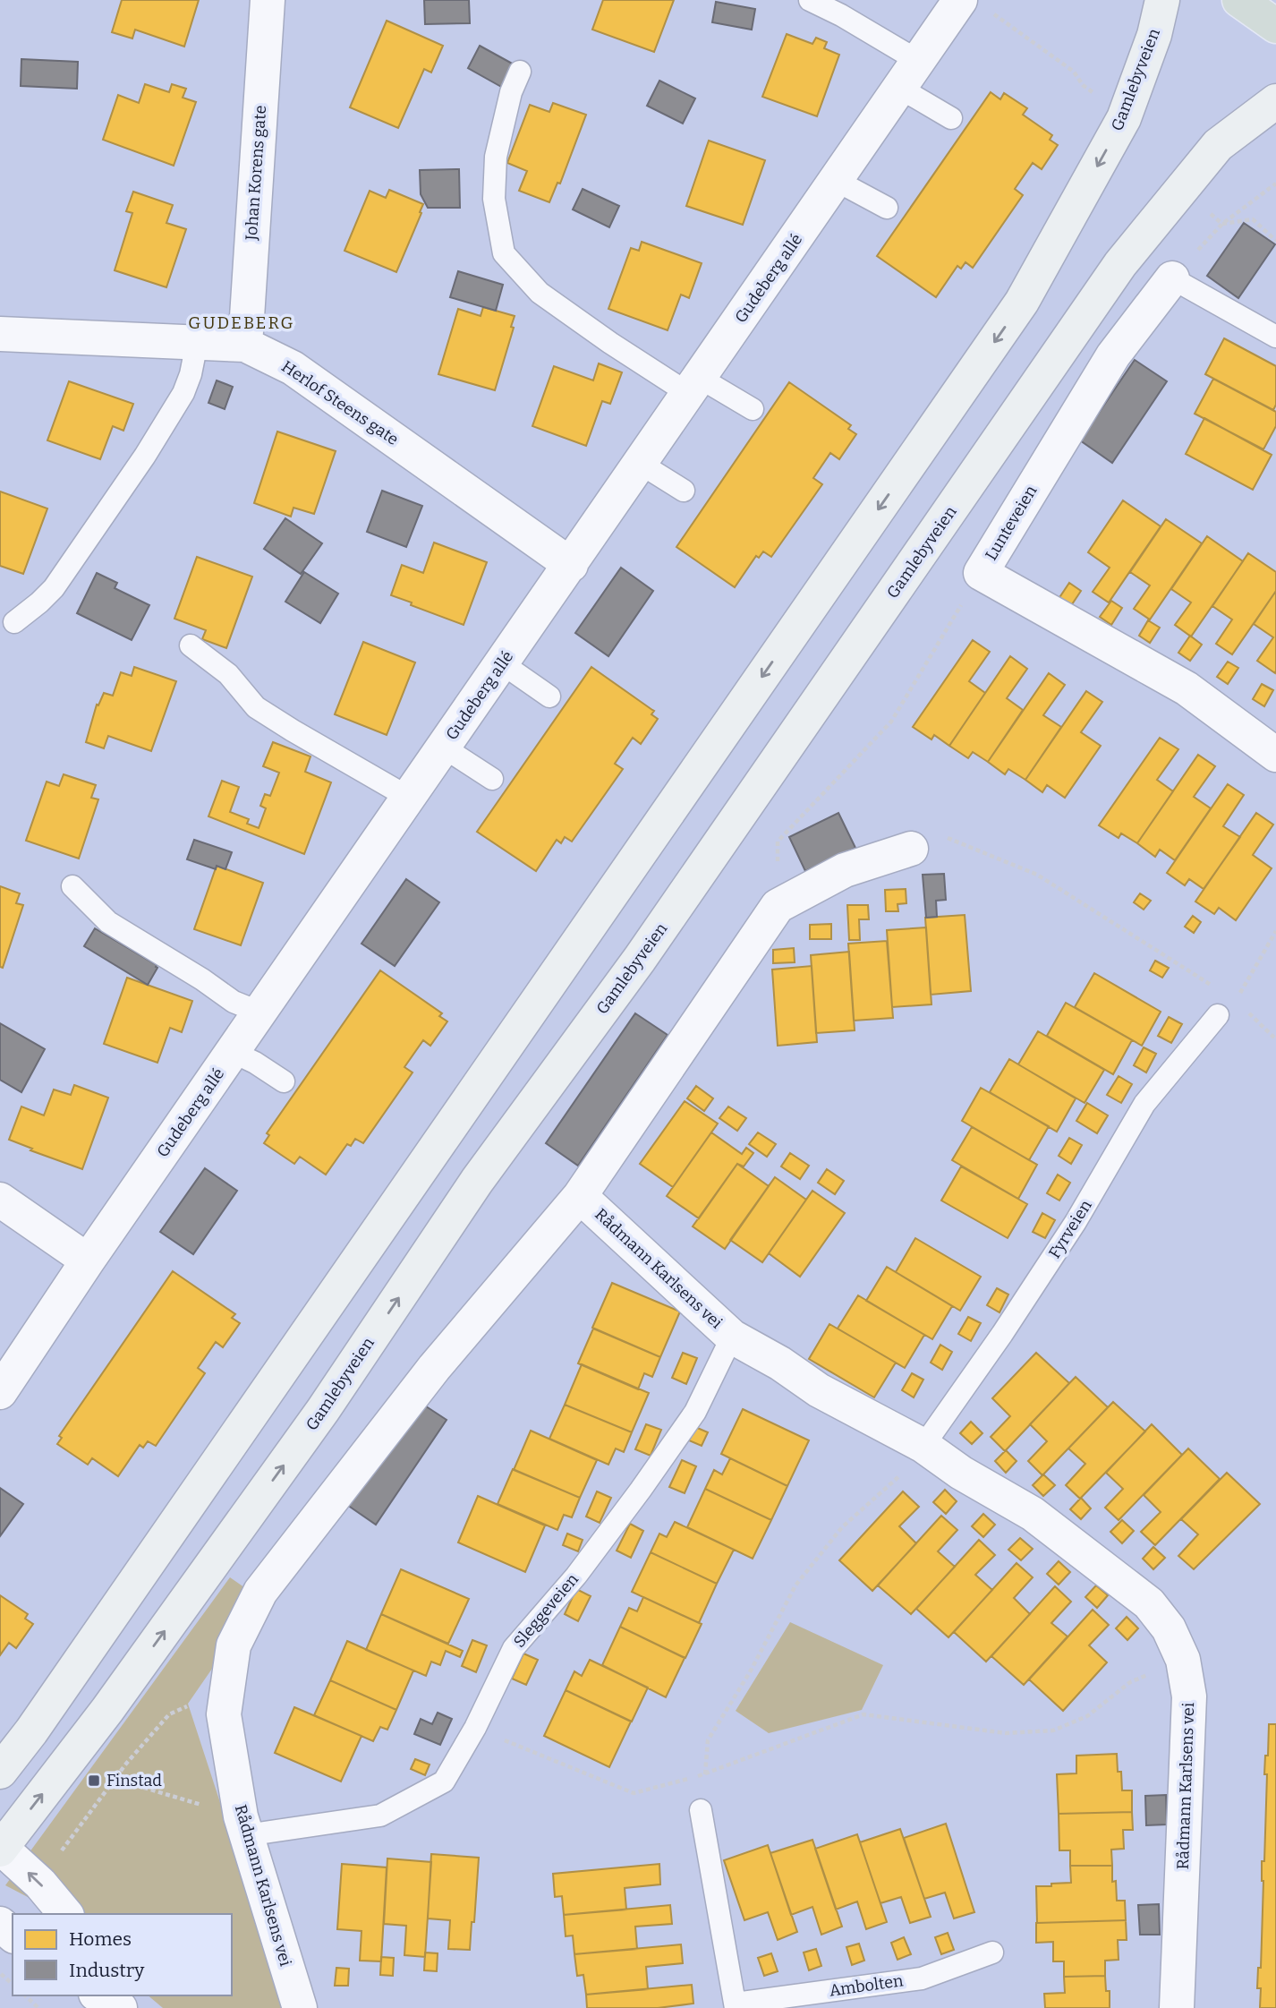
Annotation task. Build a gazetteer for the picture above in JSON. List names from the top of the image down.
{
  "streets": {
    "street": [
      "Gamlebyveien",
      "Johan Korens gate",
      "Gudeberg allé",
      "Herlof Steens gate",
      "Lunteveien",
      "Rådmann Karlsens vei"
    ],
    "lane": ["Fyrveien", "Sleggeveien", "Ambolten"]
  },
  "crossings": [
    ["Johan Korens gate", "Herlof Steens gate"],
    ["Gudeberg allé", "Herlof Steens gate"],
    ["Fyrveien", "Rådmann Karlsens vei"],
    ["Rådmann Karlsens vei", "Sleggeveien"]
  ],
  "districts": ["GUDEBERG"],
  "places": {
    "transit": ["Finstad"]
  },
  "legend": ["Homes", "Industry"]
}
